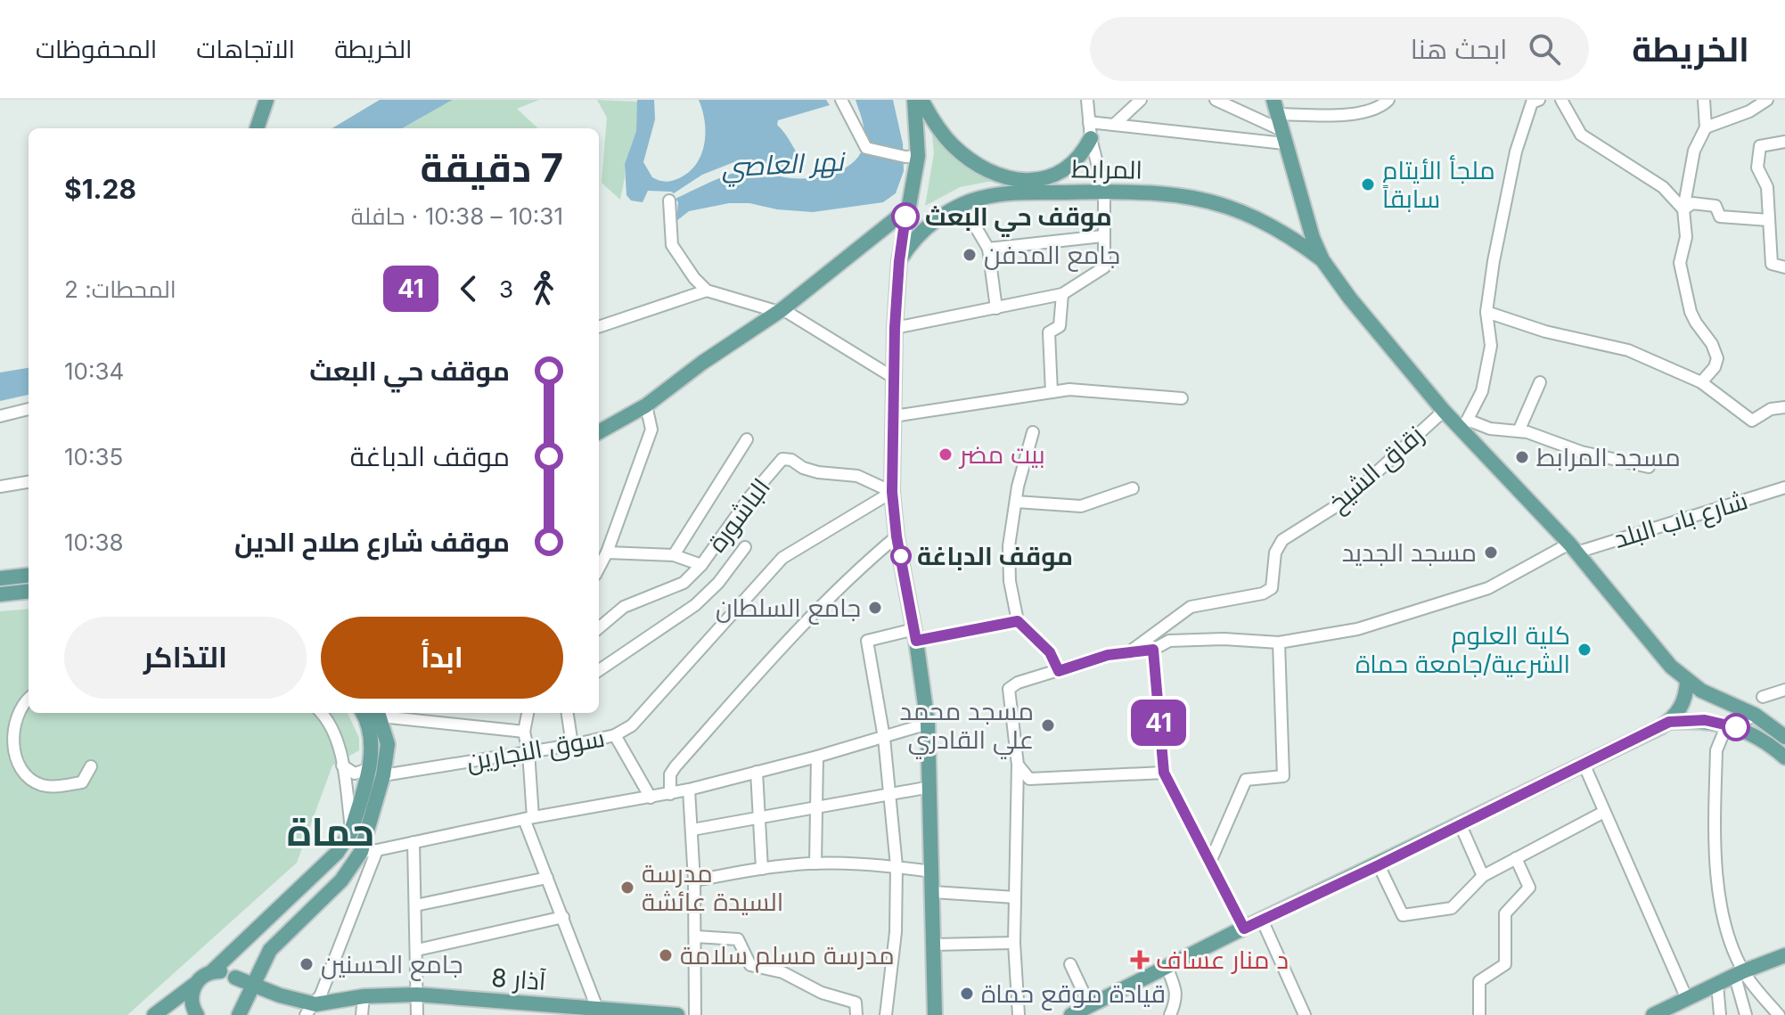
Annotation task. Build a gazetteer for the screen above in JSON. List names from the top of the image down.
{
  "streets": {
    "main road": ["المرابط", "8 آذار"],
    "street": [
      "زقاق الشيخ",
      "الباشورة",
      "شارع باب البلد",
      "سوق النجارين"
    ]
  },
  "crossings": [
    ["زقاق الشيخ", "شارع باب البلد"],
    ["الباشورة", "سوق النجارين"]
  ],
  "districts": ["حماة"],
  "water": ["نهر العاصي"],
  "places": {
    "other": [
      "ملجأ الأيتام سابقاً",
      "موقف حي البعث",
      "جامع المدفن",
      "بيت مضر",
      "مسجد المرابط",
      "مسجد الجديد",
      "موقف الدباغة",
      "جامع السلطان",
      "كلية العلوم الشرعية/جامعة حماة",
      "مسجد محمد علي القادري",
      "مدرسة السيدة عائشة",
      "مدرسة مسلم سلامة",
      "جامع الحسنين",
      "قيادة موقع حماة"
    ],
    "health": ["د منار عساف"]
  },
  "lines": ["bus line 41"],
  "page": {
    "header": "الخريطة",
    "search": "ابحث هنا",
    "nav": ["الخريطة", "الاتجاهات", "المحفوظات"],
    "on_map": "41",
    "heading": ["7 دقيقة", "10:31 – 10:38 · حافلة", "$1.28"],
    "legs": ["3", "41", "المحطات: 2"],
    "list": [
      {
        "name": "موقف حي البعث",
        "value": "10:34"
      },
      {
        "name": "موقف الدباغة",
        "value": "10:35"
      },
      {
        "name": "موقف شارع صلاح الدين",
        "value": "10:38"
      }
    ],
    "buttons": ["ابدأ", "التذاكر"]
  }
}
